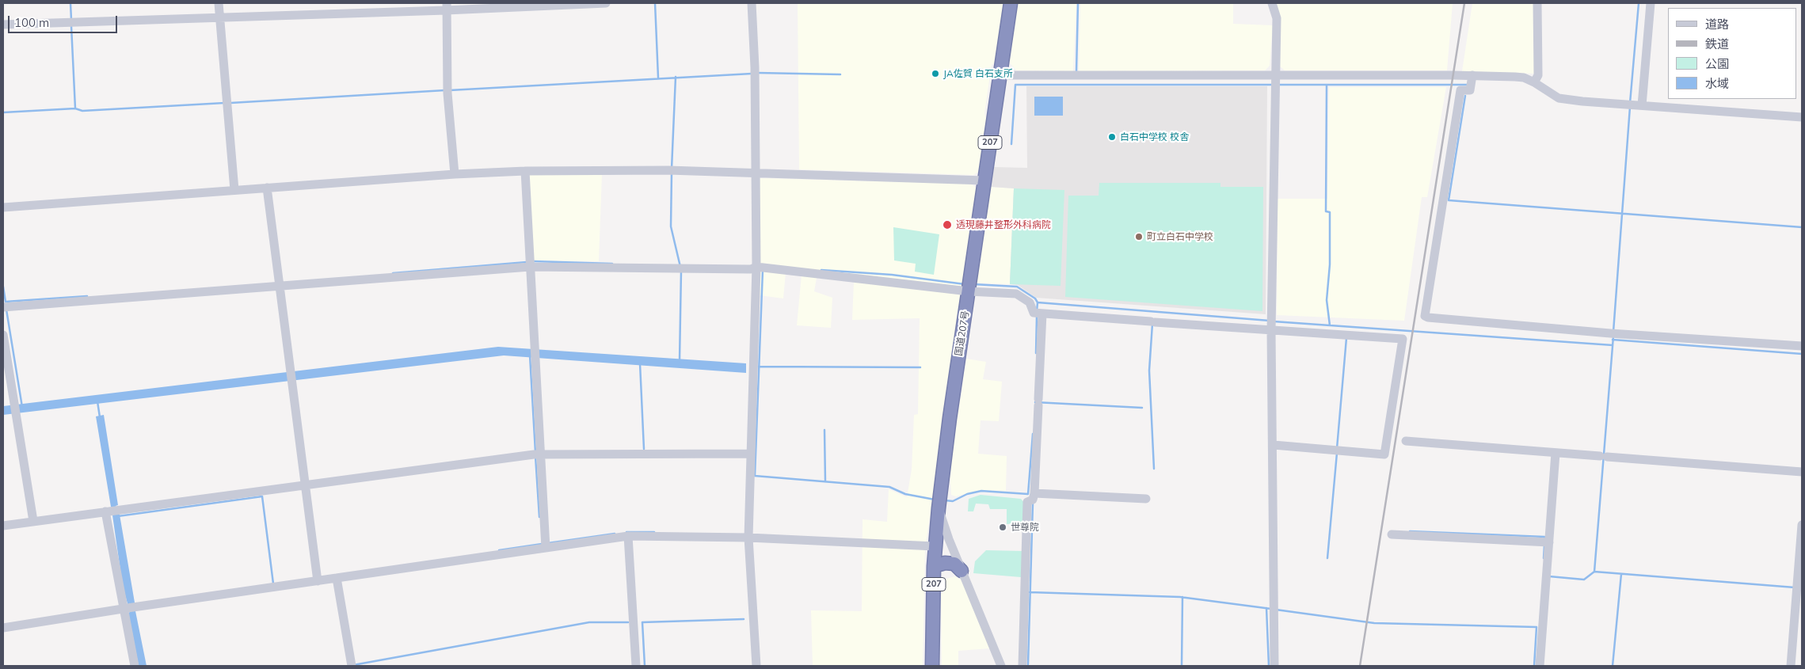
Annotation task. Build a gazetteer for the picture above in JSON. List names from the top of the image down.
{
  "streets": {
    "highway": ["207", "国道207号"]
  },
  "places": [
    "JA佐賀 白石支所",
    "白石中学校 校舎",
    "透現藤井整形外科病院",
    "町立白石中学校",
    "世尊院"
  ],
  "legend": [
    "道路",
    "鉄道",
    "公園",
    "水域"
  ],
  "scale_bar": "100 m"
}
